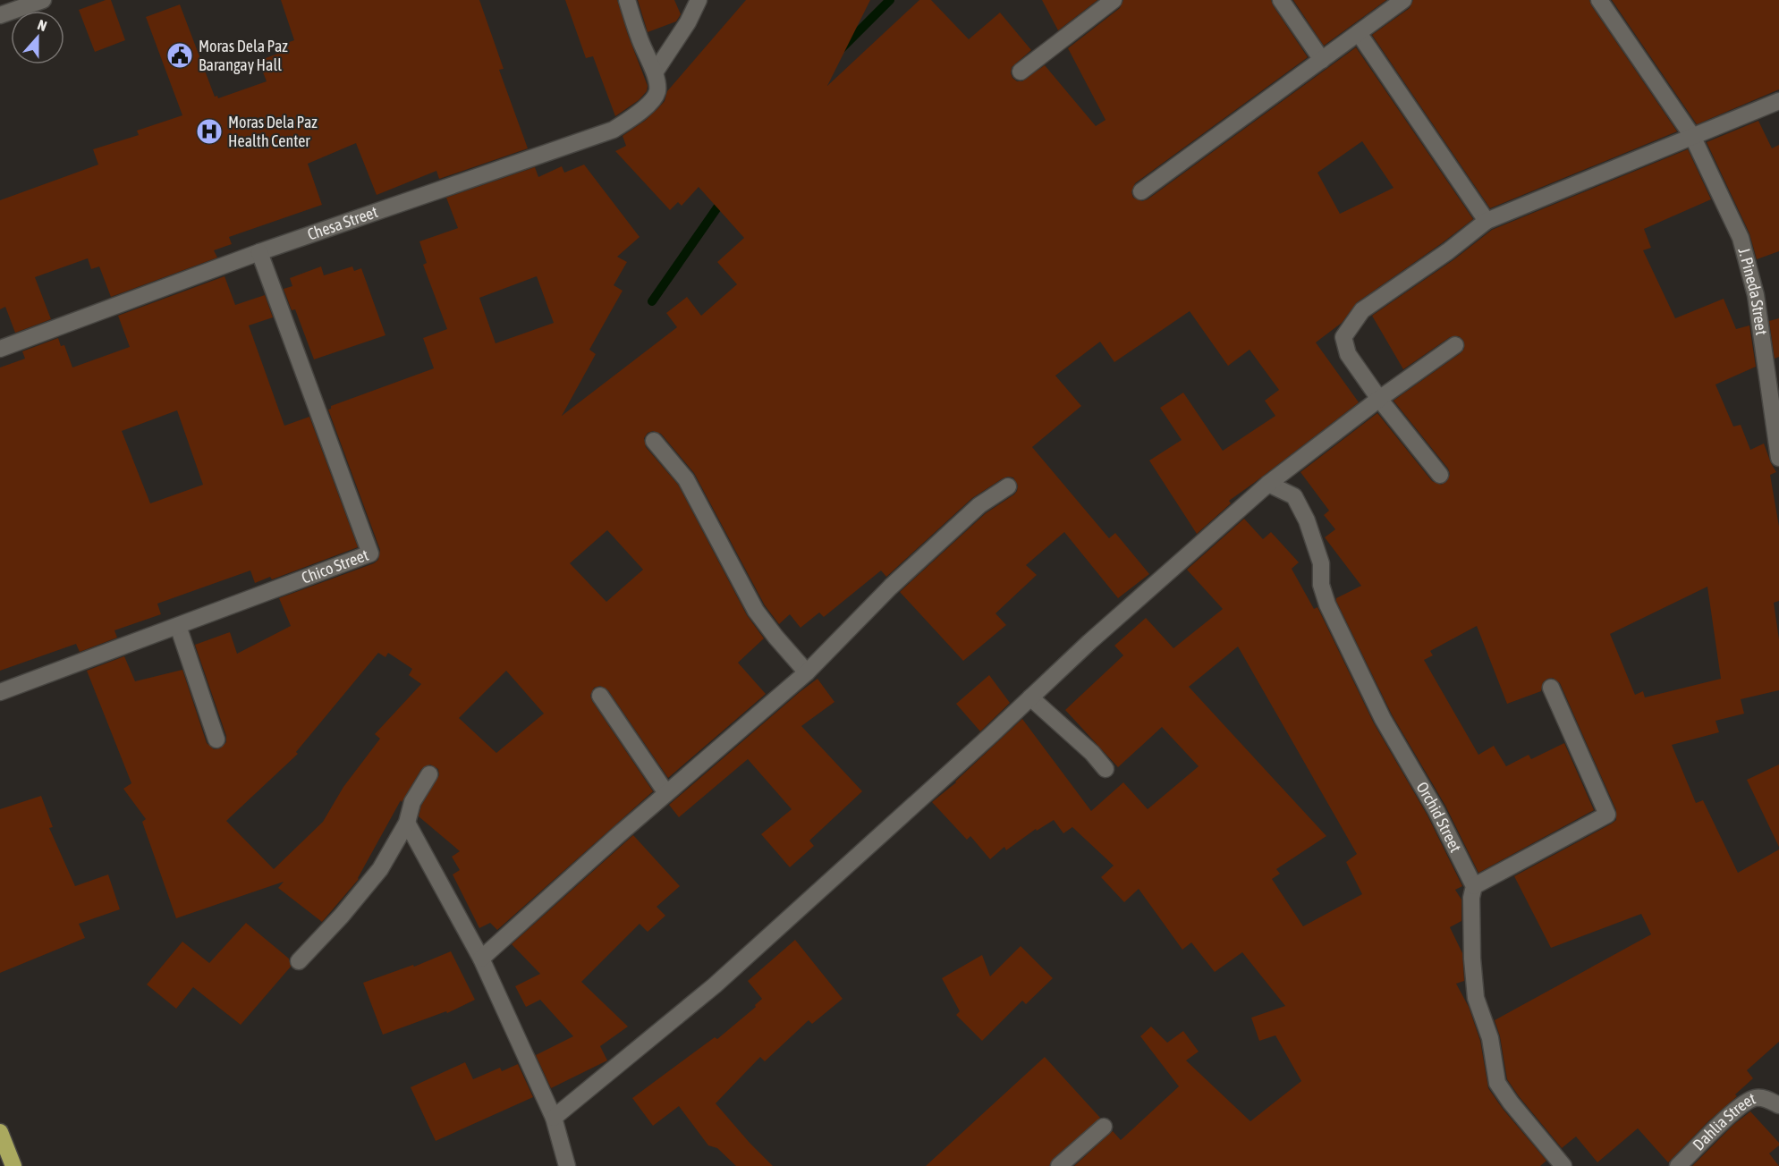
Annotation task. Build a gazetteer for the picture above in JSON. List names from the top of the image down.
{
  "streets": {
    "street": [
      "Chesa Street",
      "J. Pineda Street",
      "Chico Street",
      "Orchid Street",
      "Dahlia Street"
    ]
  },
  "crossings": [
    ["Chesa Street", "Chico Street"]
  ],
  "places": {
    "public building": ["Moras Dela Paz Barangay Hall"],
    "hospital": ["Moras Dela Paz Health Center"]
  },
  "north": "top"
}
